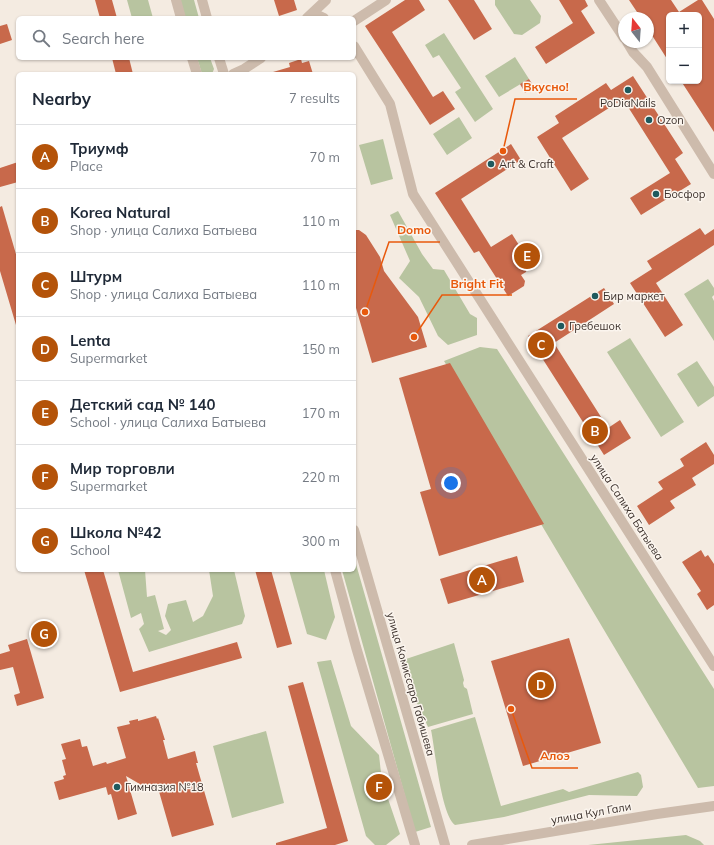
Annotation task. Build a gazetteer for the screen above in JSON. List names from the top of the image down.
{
  "streets": {
    "street": ["улица Салиха Батыева", "улица Комиссара Габишева", "улица Кул Гали"]
  },
  "places": [
    "PoDiaNails",
    "Ozon",
    "Вкусно!",
    "Art & Craft",
    "Босфор",
    "Бир маркет",
    "Domo",
    "Гребешок",
    "Bright Fit",
    "Алоэ",
    "Гимназия №18"
  ],
  "north": "top",
  "page": {
    "map_buttons": ["+", "−"],
    "search": "Search here",
    "heading": ["Nearby", "7 results"],
    "list": [
      {
        "mark": "A",
        "name": "Триумф",
        "note": "Place",
        "value": "70 m"
      },
      {
        "mark": "B",
        "name": "Korea Natural",
        "note": "Shop · улица Салиха Батыева",
        "value": "110 m"
      },
      {
        "mark": "C",
        "name": "Штурм",
        "note": "Shop · улица Салиха Батыева",
        "value": "110 m"
      },
      {
        "mark": "D",
        "name": "Lenta",
        "note": "Supermarket",
        "value": "150 m"
      },
      {
        "mark": "E",
        "name": "Детский сад № 140",
        "note": "School · улица Салиха Батыева",
        "value": "170 m"
      },
      {
        "mark": "F",
        "name": "Мир торговли",
        "note": "Supermarket",
        "value": "220 m"
      },
      {
        "mark": "G",
        "name": "Школа №42",
        "note": "School",
        "value": "300 m"
      }
    ],
    "pins": [
      "E",
      "C",
      "B",
      "A",
      "G",
      "D",
      "F"
    ]
  }
}
